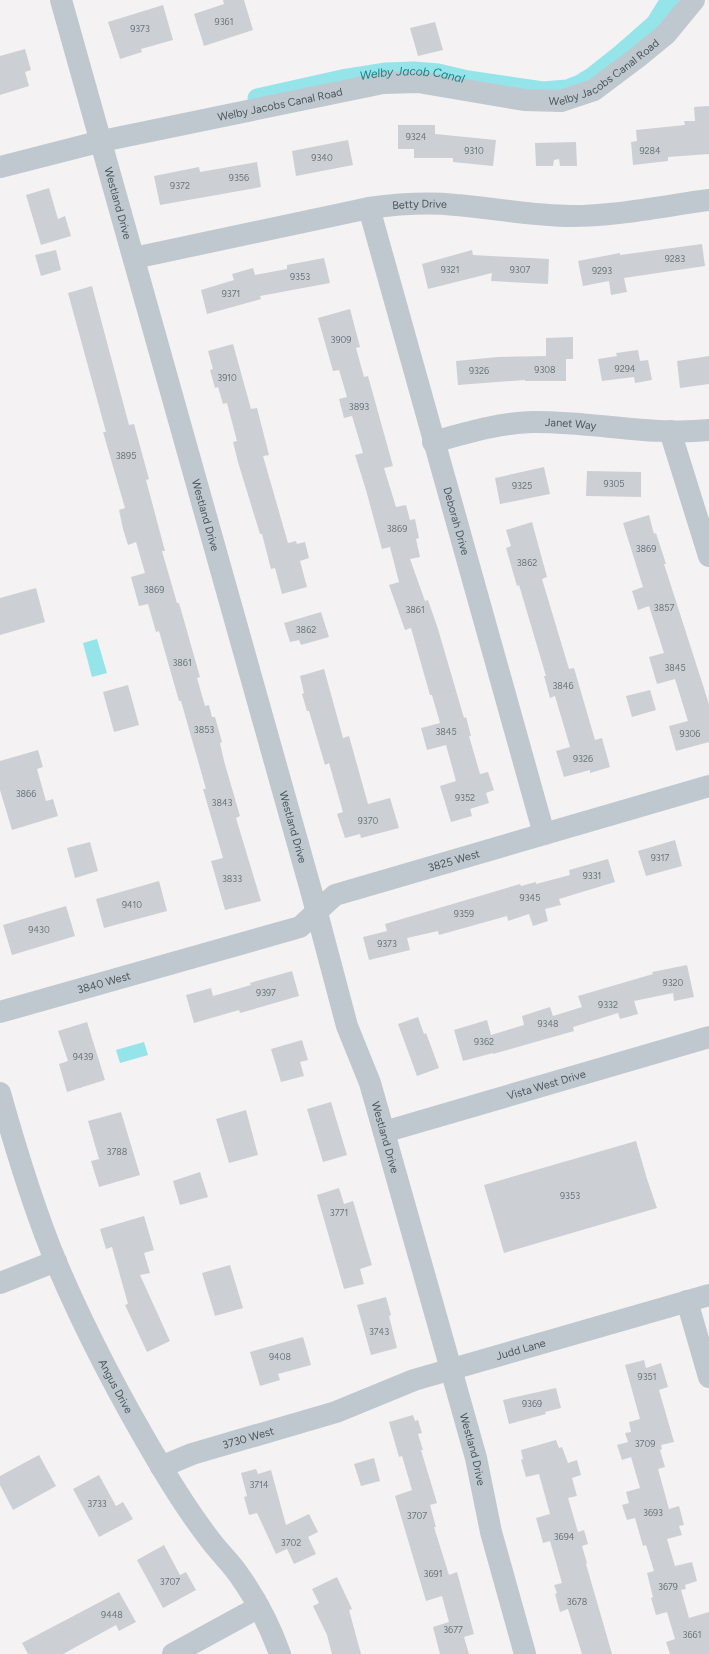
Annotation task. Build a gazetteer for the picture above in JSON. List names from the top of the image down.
{
  "streets": {
    "street": [
      "Welby Jacobs Canal Road",
      "Westland Drive",
      "Betty Drive",
      "Janet Way",
      "Deborah Drive",
      "3825 West",
      "3840 West",
      "Vista West Drive",
      "Judd Lane",
      "Angus Drive",
      "3730 West"
    ]
  },
  "crossings": [
    ["Welby Jacobs Canal Road", "Westland Drive"],
    ["Westland Drive", "Betty Drive"],
    ["Westland Drive", "3825 West"],
    ["Westland Drive", "Vista West Drive"],
    ["Westland Drive", "Judd Lane"],
    ["Betty Drive", "Deborah Drive"],
    ["Janet Way", "Deborah Drive"],
    ["Deborah Drive", "3825 West"],
    ["3825 West", "3840 West"],
    ["Judd Lane", "3730 West"],
    ["Angus Drive", "3730 West"]
  ],
  "water": ["Welby Jacob Canal"],
  "house_numbers": [
    "9361",
    "9373",
    "9324",
    "9310",
    "9284",
    "9340",
    "9356",
    "9372",
    "9283",
    "9321",
    "9307",
    "9293",
    "9353",
    "9371",
    "3909",
    "9294",
    "9308",
    "9326",
    "3910",
    "3893",
    "3895",
    "9305",
    "9325",
    "3869",
    "3869",
    "3862",
    "3869",
    "3857",
    "3861",
    "3862",
    "3861",
    "3845",
    "3846",
    "3853",
    "3845",
    "9306",
    "9326",
    "3866",
    "9352",
    "3843",
    "9370",
    "9317",
    "9331",
    "3833",
    "9345",
    "9410",
    "9359",
    "9430",
    "9373",
    "9320",
    "9397",
    "9332",
    "9348",
    "9362",
    "9439",
    "3788",
    "9353",
    "3771",
    "3743",
    "9408",
    "9351",
    "9369",
    "3709",
    "3714",
    "3733",
    "3693",
    "3707",
    "3694",
    "3702",
    "3691",
    "3707",
    "3679",
    "3678",
    "9448",
    "3677",
    "3661"
  ]
}
